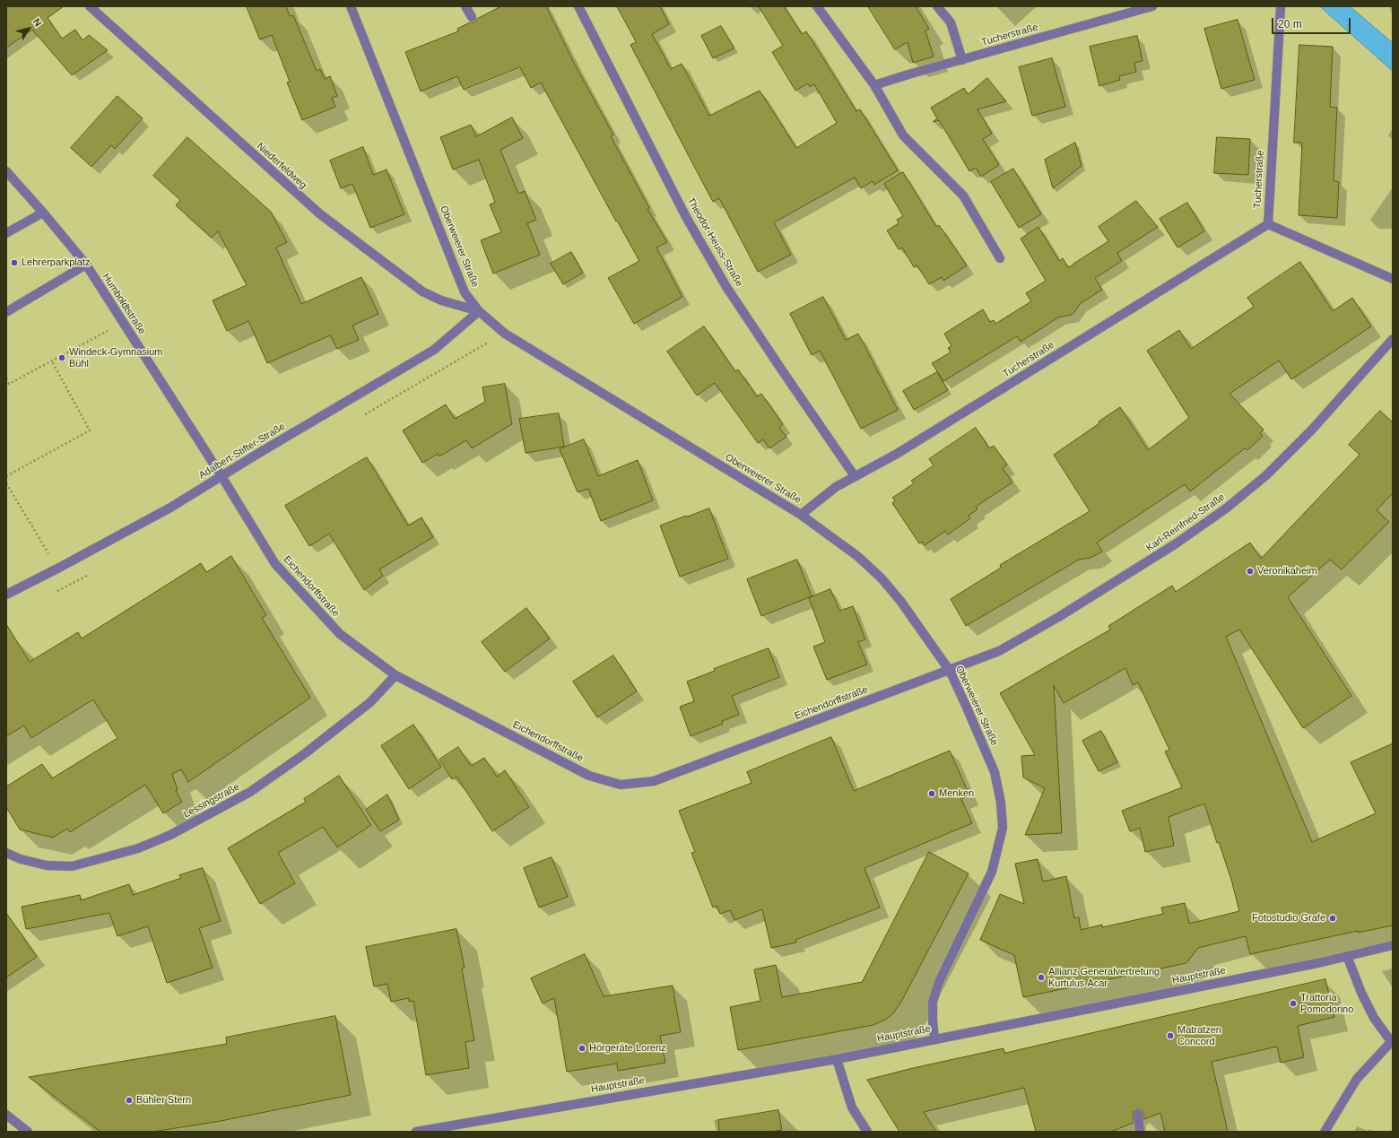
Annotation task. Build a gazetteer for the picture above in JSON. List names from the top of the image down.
{
  "streets": {
    "street": [
      "Tucherstraße",
      "Niederfeldweg",
      "Theodor-Heuss-Straße",
      "Oberweierer Straße",
      "Humboldtstraße",
      "Adalbert-Stifter-Straße",
      "Karl-Reinfried-Straße",
      "Eichendorffstraße",
      "Lessingstraße",
      "Hauptstraße"
    ]
  },
  "crossings": [
    ["Tucherstraße", "Theodor-Heuss-Straße"],
    ["Tucherstraße", "Oberweierer Straße"],
    ["Niederfeldweg", "Oberweierer Straße"],
    ["Niederfeldweg", "Adalbert-Stifter-Straße"],
    ["Oberweierer Straße", "Adalbert-Stifter-Straße"],
    ["Oberweierer Straße", "Karl-Reinfried-Straße"],
    ["Oberweierer Straße", "Eichendorffstraße"],
    ["Oberweierer Straße", "Hauptstraße"],
    ["Humboldtstraße", "Adalbert-Stifter-Straße"],
    ["Humboldtstraße", "Eichendorffstraße"],
    ["Adalbert-Stifter-Straße", "Eichendorffstraße"],
    ["Karl-Reinfried-Straße", "Eichendorffstraße"],
    ["Eichendorffstraße", "Lessingstraße"]
  ],
  "places": [
    "Lehrerparkplatz",
    "Windeck-Gymnasium Bühl",
    "Veronikaheim",
    "Menken",
    "Fotostudio Grafe",
    "Allianz Generalvertretung Kurtulus Acar",
    "Trattoria Pomodorino",
    "Matratzen Concord",
    "Hörgeräte Lorenz",
    "Bühler Stern"
  ],
  "scale_bar": "20 m",
  "north": "top right"
}
